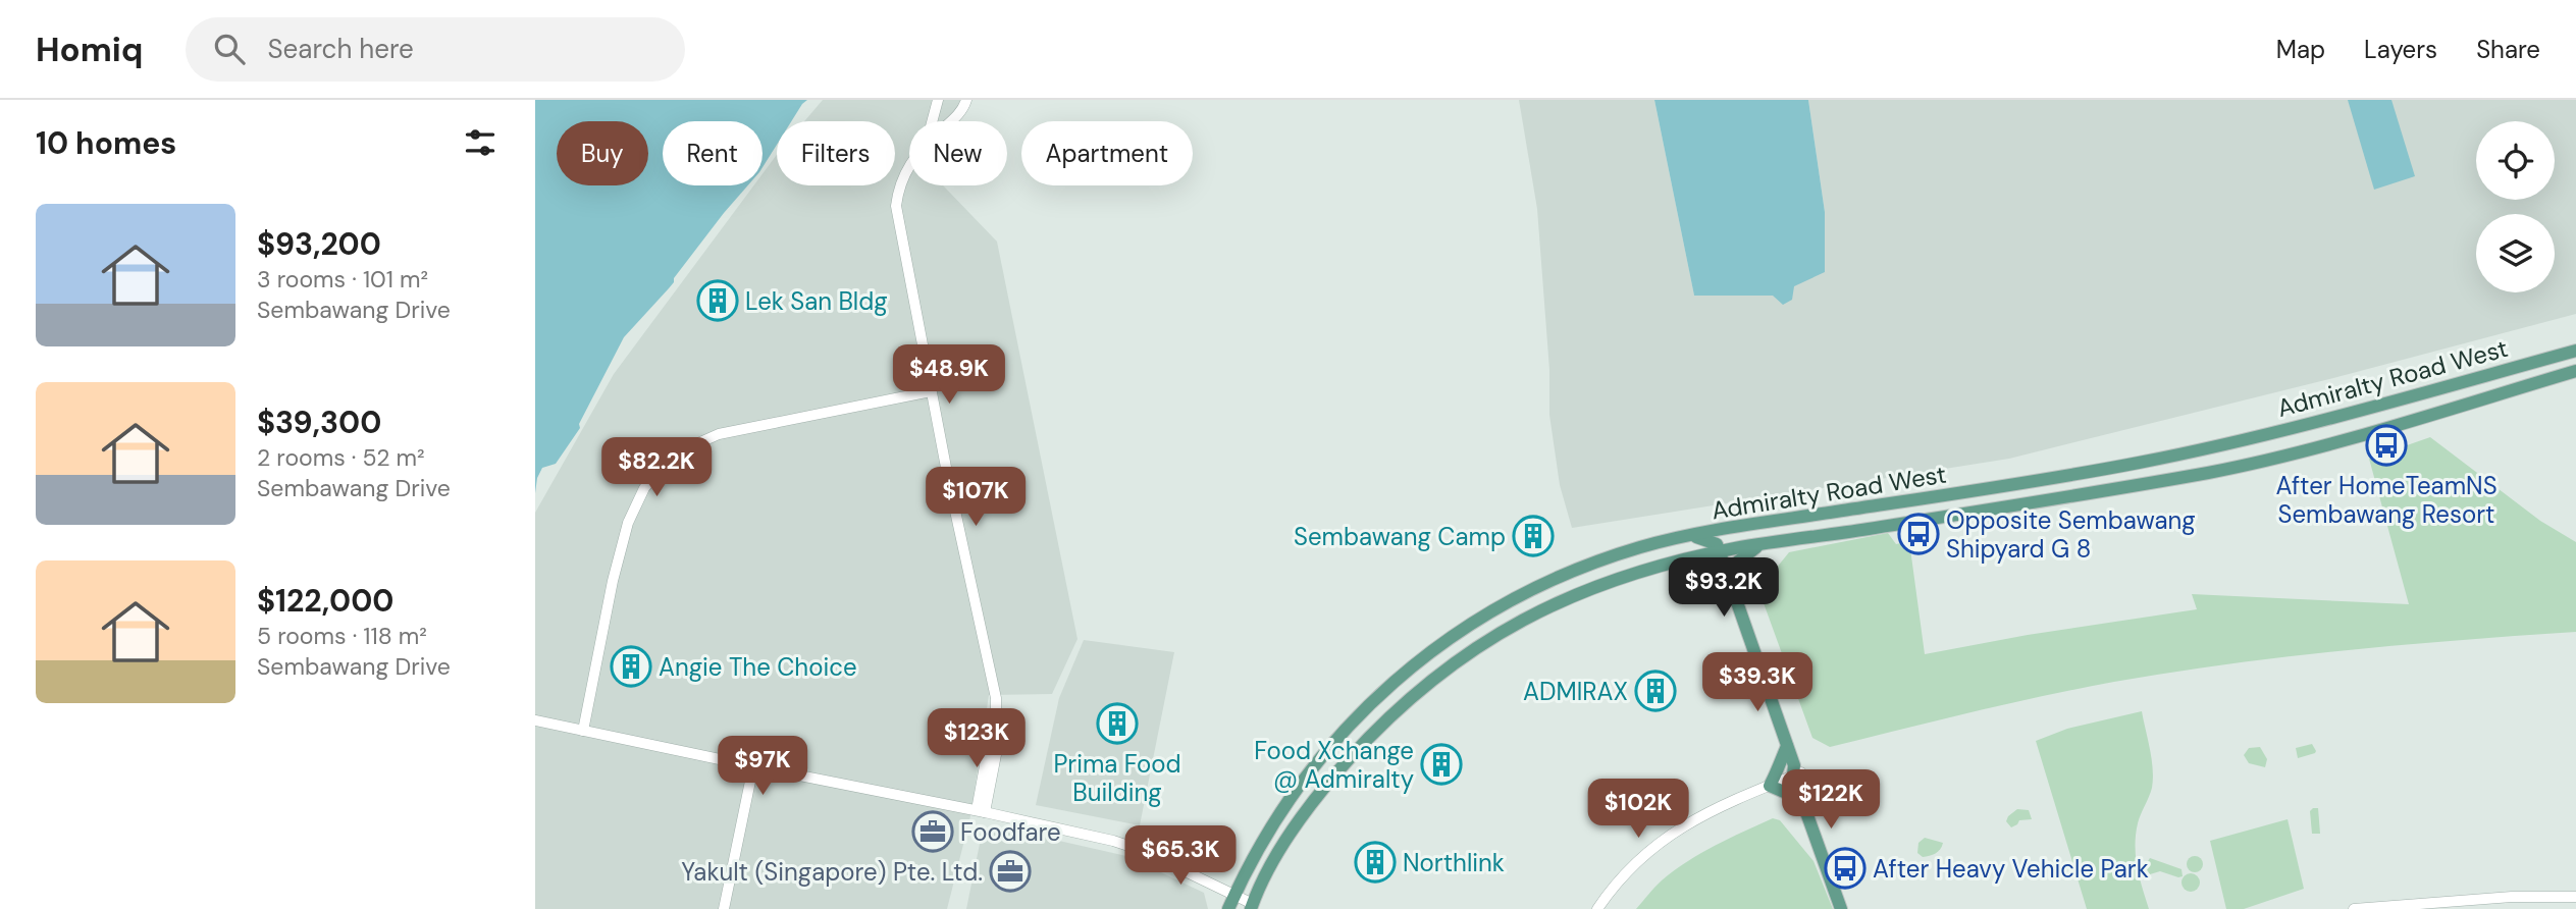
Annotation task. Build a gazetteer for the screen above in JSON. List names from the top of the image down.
{
  "streets": {
    "main road": ["Admiralty Road West"]
  },
  "places": {
    "building": [
      "Lek San Bldg",
      "Sembawang Camp",
      "Angie The Choice",
      "ADMIRAX",
      "Prima Food Building",
      "Food Xchange @ Admiralty",
      "Northlink"
    ],
    "bus stop": ["After HomeTeamNS Sembawang Resort", "Opposite Sembawang Shipyard G 8", "After Heavy Vehicle Park"],
    "office": ["Foodfare", "Yakult (Singapore) Pte. Ltd."]
  },
  "page": {
    "header": "Homiq",
    "search": "Search here",
    "nav": ["Map", "Layers", "Share"],
    "heading": "10 homes",
    "chip": [
      "Buy",
      "Rent",
      "Filters",
      "New",
      "Apartment"
    ],
    "list": [
      {
        "name": "$93,200",
        "note": "3 rooms · 101 m² · Sembawang Drive"
      },
      {
        "name": "$39,300",
        "note": "2 rooms · 52 m² · Sembawang Drive"
      },
      {
        "name": "$122,000",
        "note": "5 rooms · 118 m² · Sembawang Drive"
      }
    ],
    "price": [
      "$48.9K",
      "$82.2K",
      "$107K",
      "$93.2K",
      "$39.3K",
      "$123K",
      "$97K",
      "$122K",
      "$102K",
      "$65.3K"
    ]
  }
}
